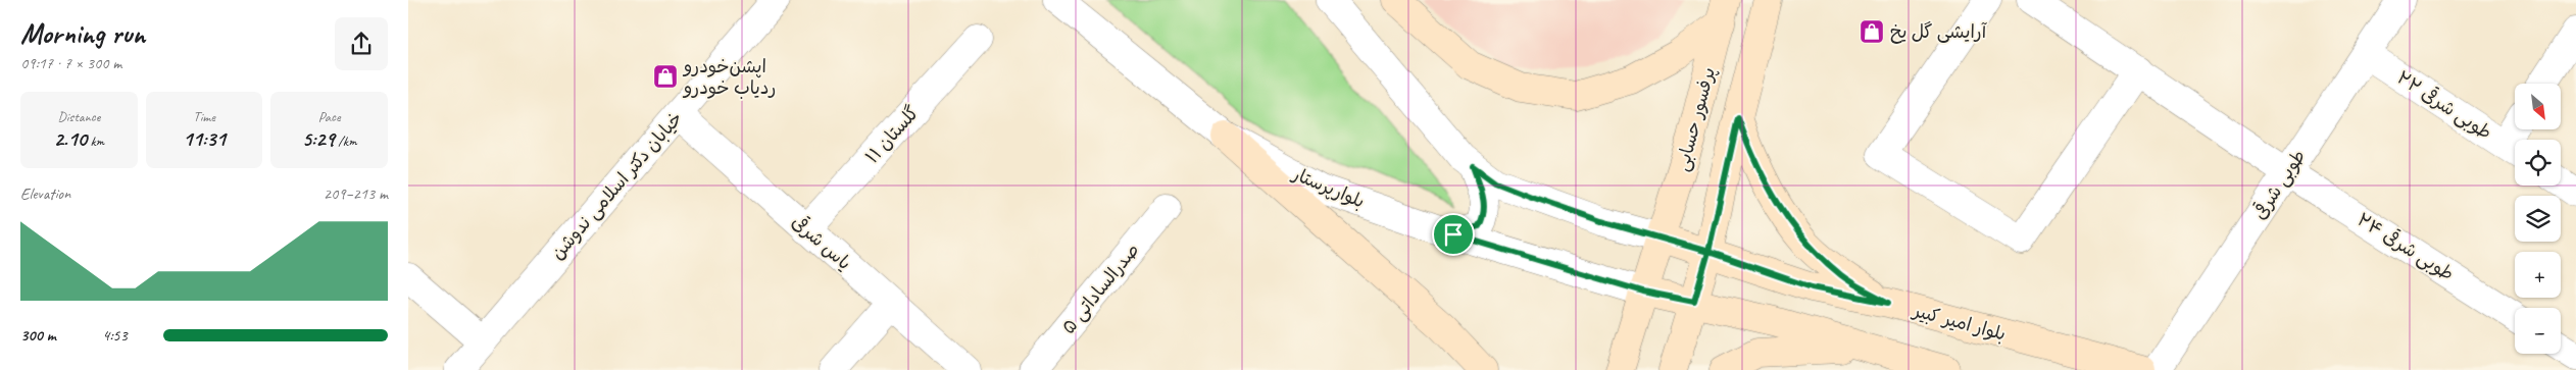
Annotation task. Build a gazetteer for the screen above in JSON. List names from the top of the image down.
{
  "streets": {
    "main road": ["پرفسور حسابی", "بلوار امیر کبیر"],
    "street": [
      "طوبی شرقی ۲۲",
      "گلستان ۱۱",
      "طوبی شرقی",
      "خيابان دکتر اسلامی ندوشن",
      "بلوارپرستار",
      "یاس شرقی",
      "طوبی شرقی ۲۴",
      "صدرالساداتی ۵"
    ]
  },
  "crossings": [
    ["طوبی شرقی ۲۲", "طوبی شرقی"],
    ["پرفسور حسابی", "بلوارپرستار"],
    ["پرفسور حسابی", "بلوار امیر کبیر"],
    ["گلستان ۱۱", "یاس شرقی"],
    ["طوبی شرقی", "طوبی شرقی ۲۴"],
    ["خيابان دکتر اسلامی ندوشن", "یاس شرقی"]
  ],
  "places": {
    "shop": ["آرایشی گل یخ", "اپشن‌خودرو ردیاب خودرو"]
  },
  "north": "bottom right",
  "page": {
    "heading": ["Morning run", "09:17 · 7 × 300 m"],
    "map_buttons": ["+", "−"],
    "stats": [
      ["Distance", "2.10 km"],
      ["Time", "11:31"],
      ["Pace", "5:29 /km"]
    ],
    "chart": ["Elevation", "209–213 m"],
    "list": [
      {
        "name": "300 m",
        "note": "4:53"
      }
    ]
  }
}
